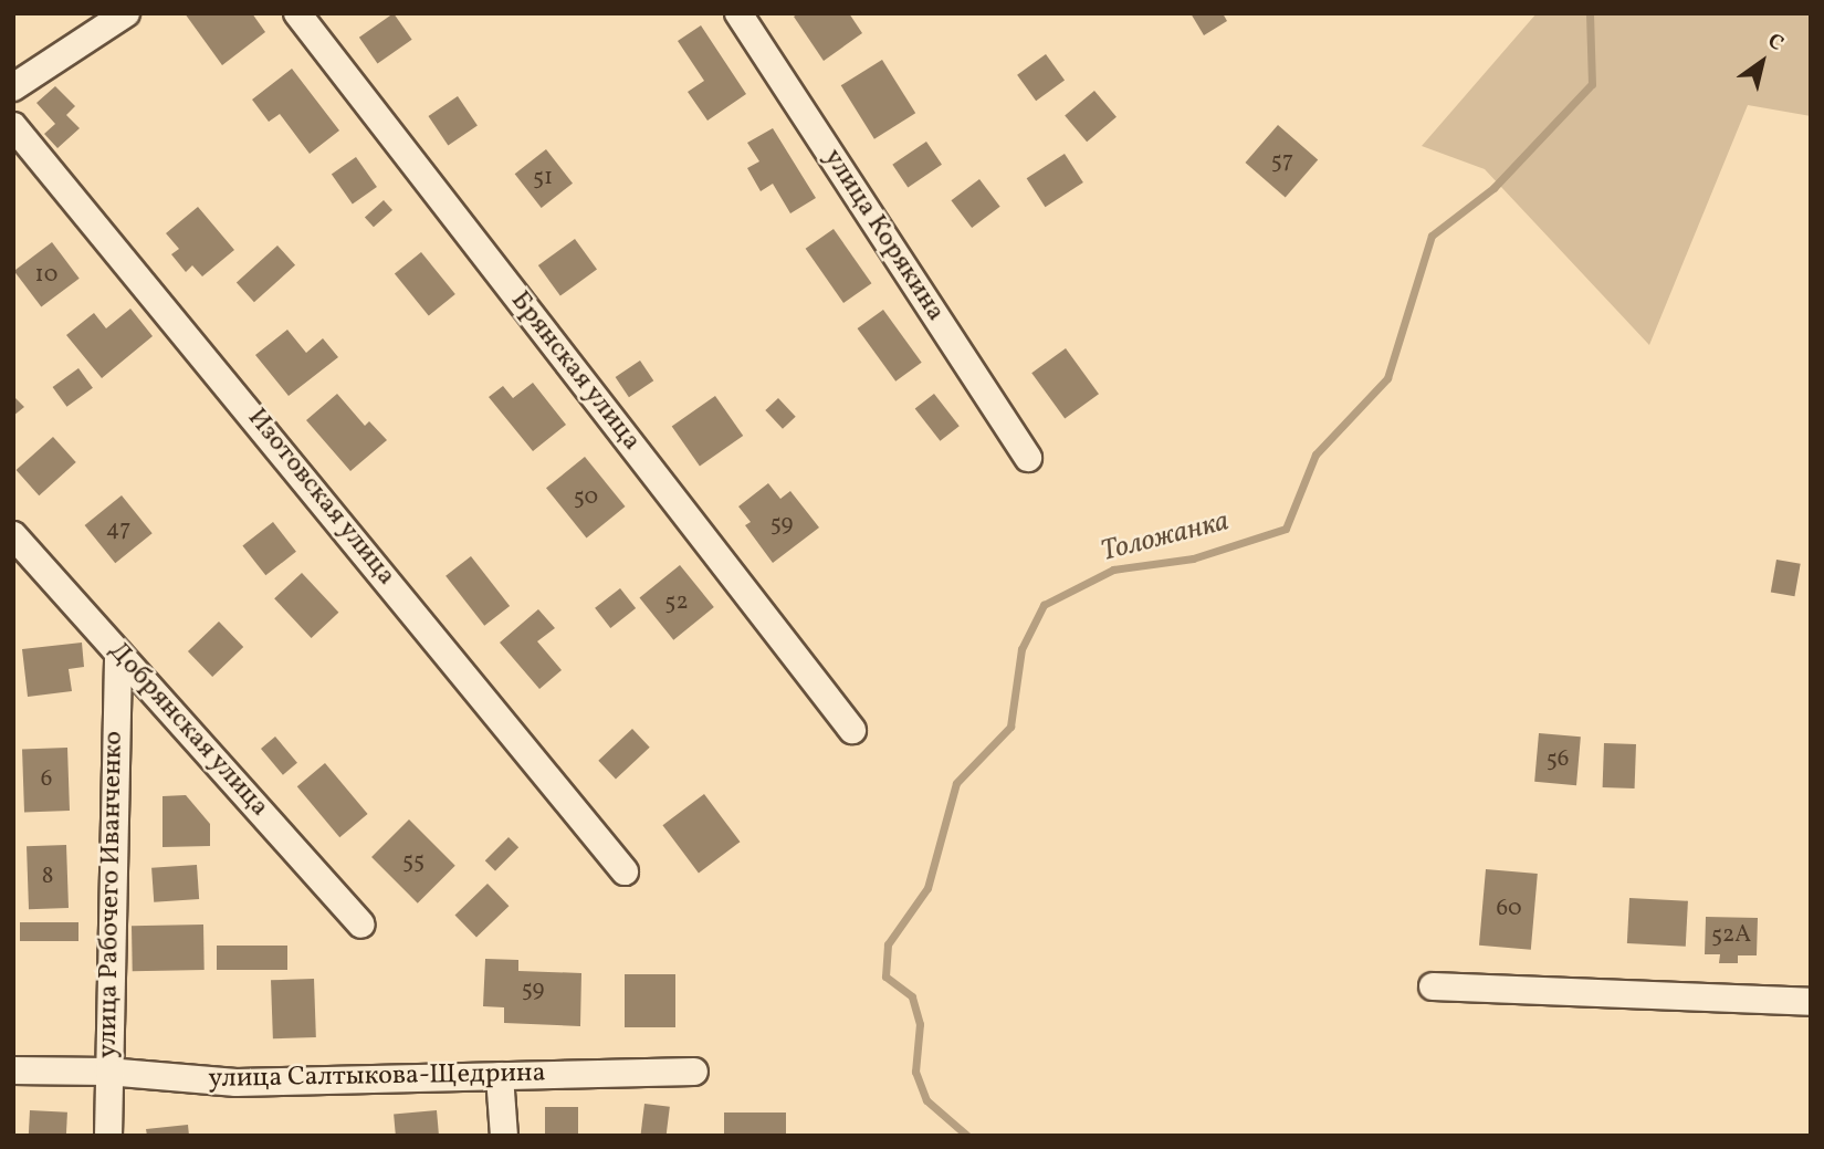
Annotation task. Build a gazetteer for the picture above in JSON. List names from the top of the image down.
{
  "streets": {
    "street": [
      "улица Корякина",
      "Брянская улица",
      "Изотовская улица",
      "Добрянская улица",
      "улица Рабочего Иванченко",
      "улица Салтыкова-Щедрина"
    ]
  },
  "crossings": [
    ["Добрянская улица", "улица Рабочего Иванченко"],
    ["улица Рабочего Иванченко", "улица Салтыкова-Щедрина"]
  ],
  "water": ["Толожанка"],
  "house_numbers": [
    "57",
    "51",
    "10",
    "50",
    "59",
    "47",
    "52",
    "56",
    "6",
    "55",
    "8",
    "60",
    "52А",
    "59"
  ],
  "north": "top right"
}
